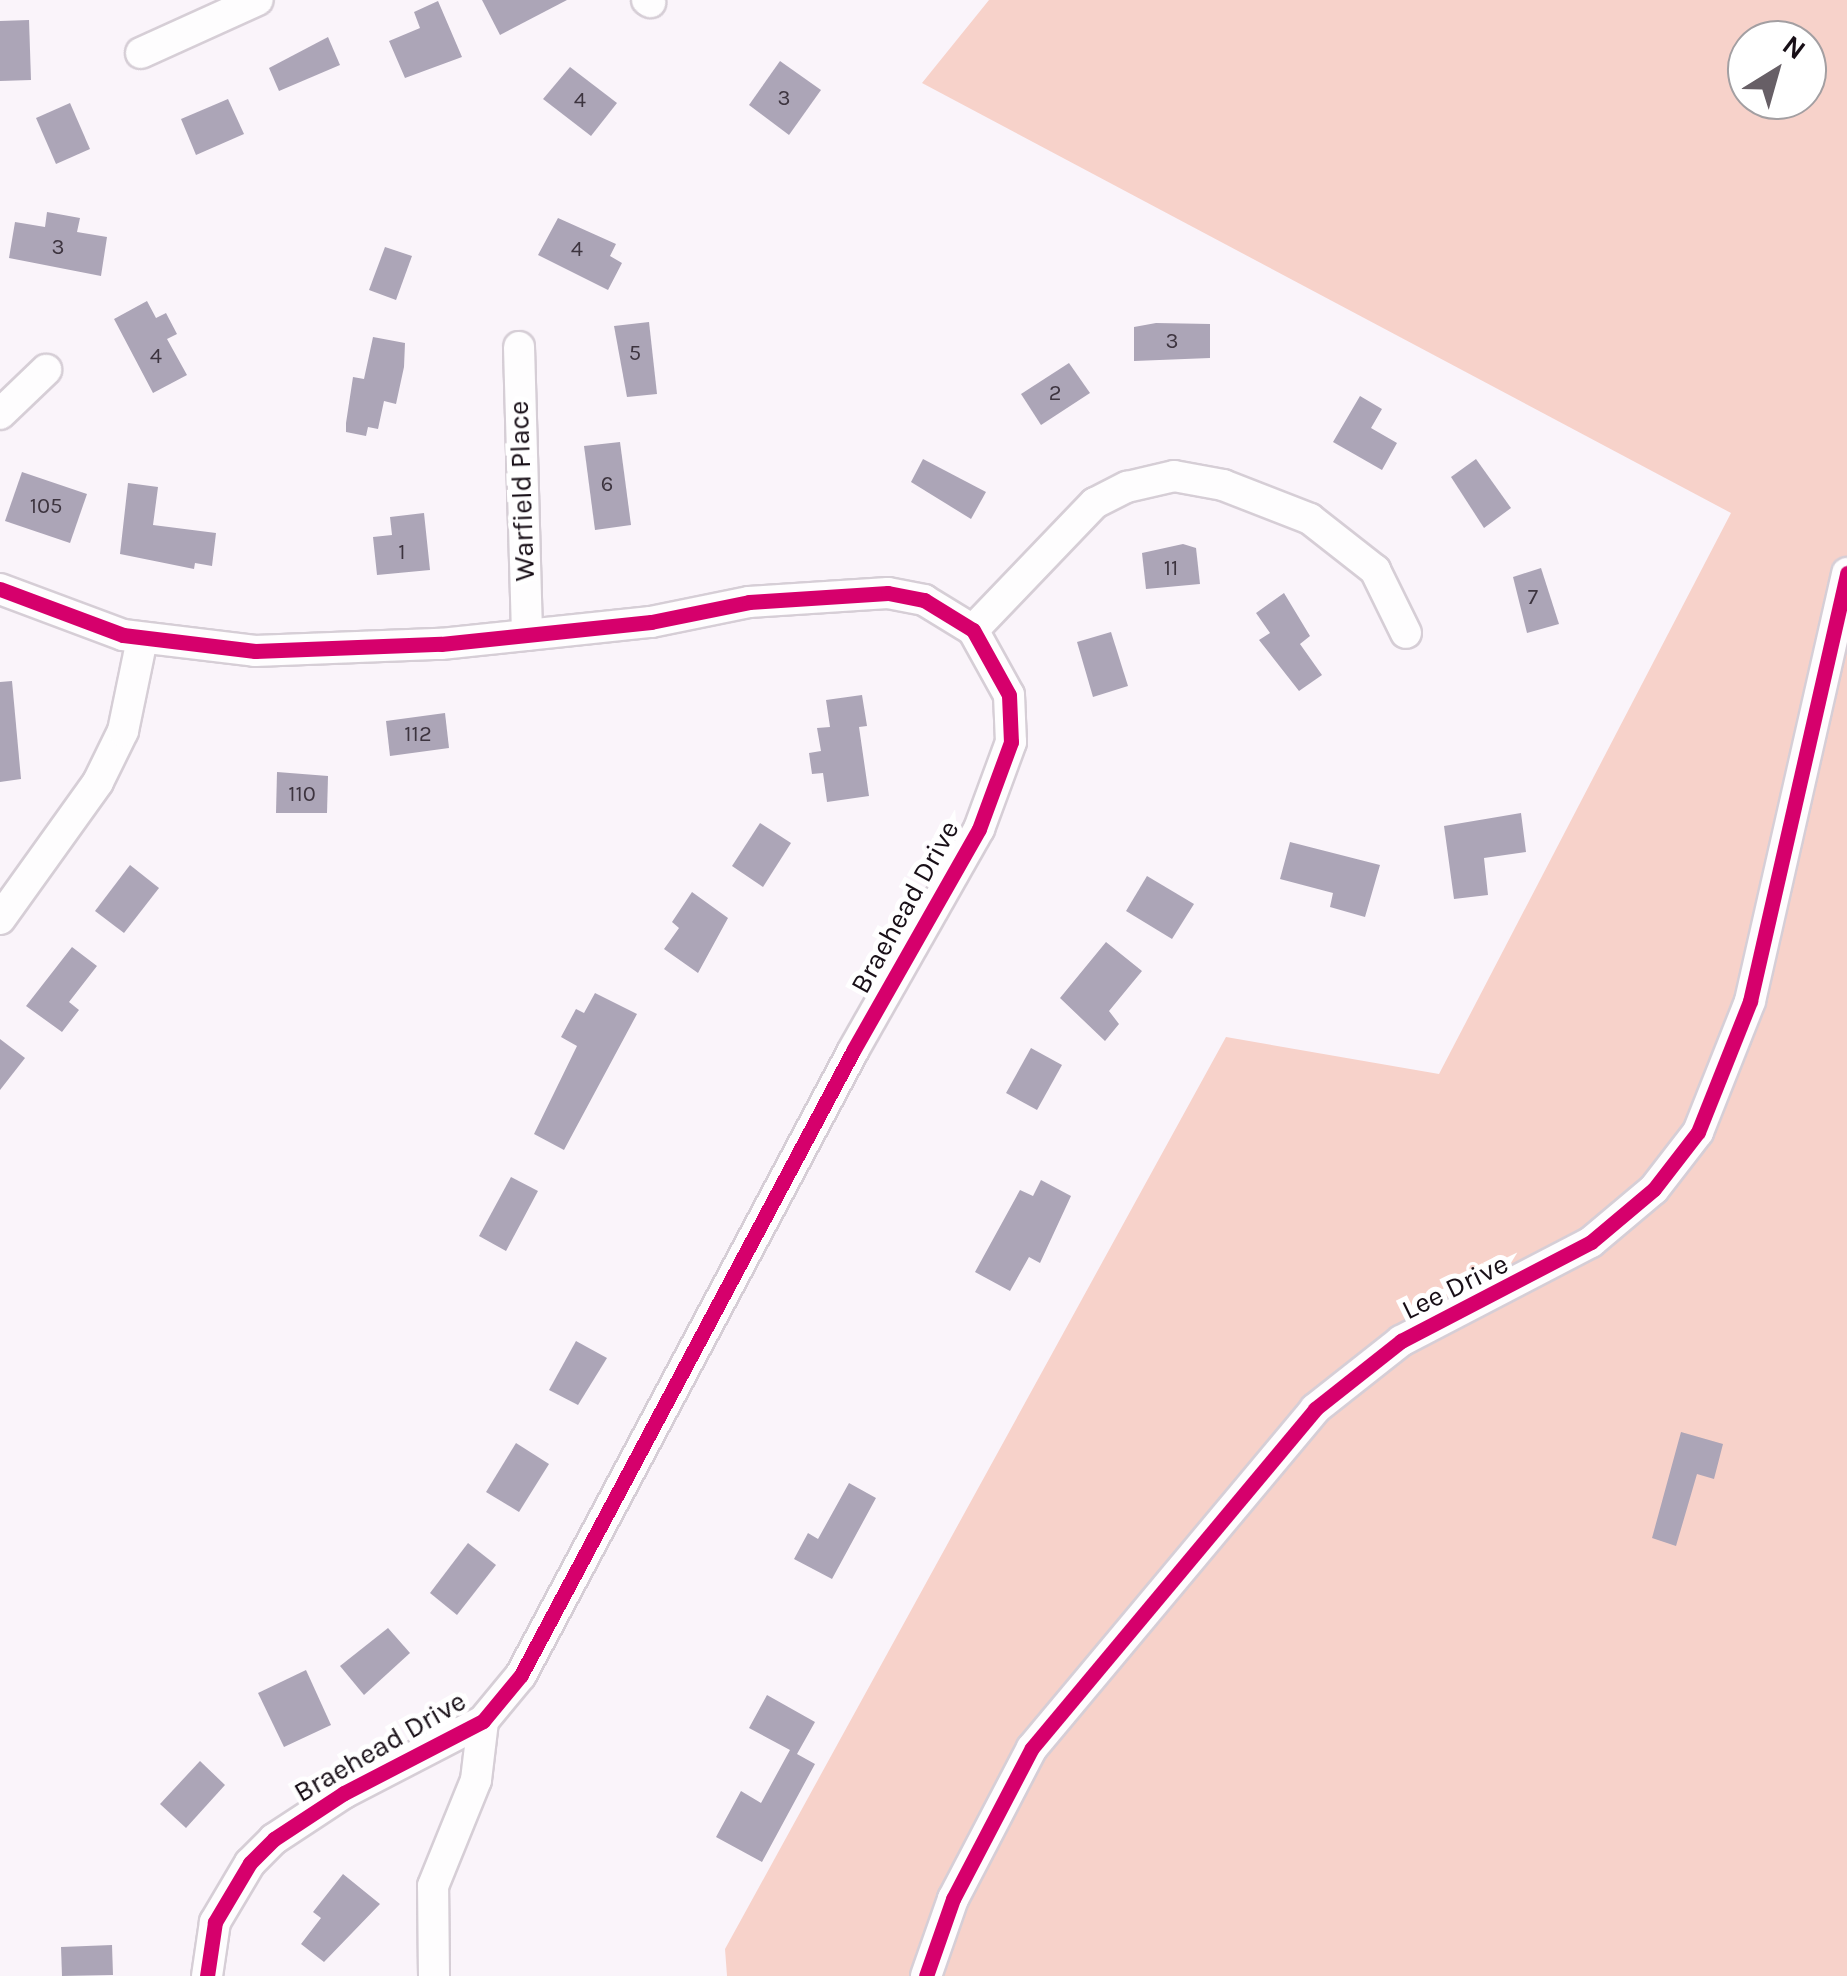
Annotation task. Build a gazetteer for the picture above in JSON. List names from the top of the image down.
{
  "streets": {
    "street": ["Warfield Place", "Braehead Drive", "Lee Drive"]
  },
  "crossings": [
    ["Warfield Place", "Braehead Drive"]
  ],
  "house_numbers": [
    "3",
    "4",
    "3",
    "4",
    "3",
    "5",
    "4",
    "2",
    "6",
    "105",
    "1",
    "11",
    "7",
    "112",
    "110"
  ],
  "north": "top right"
}
